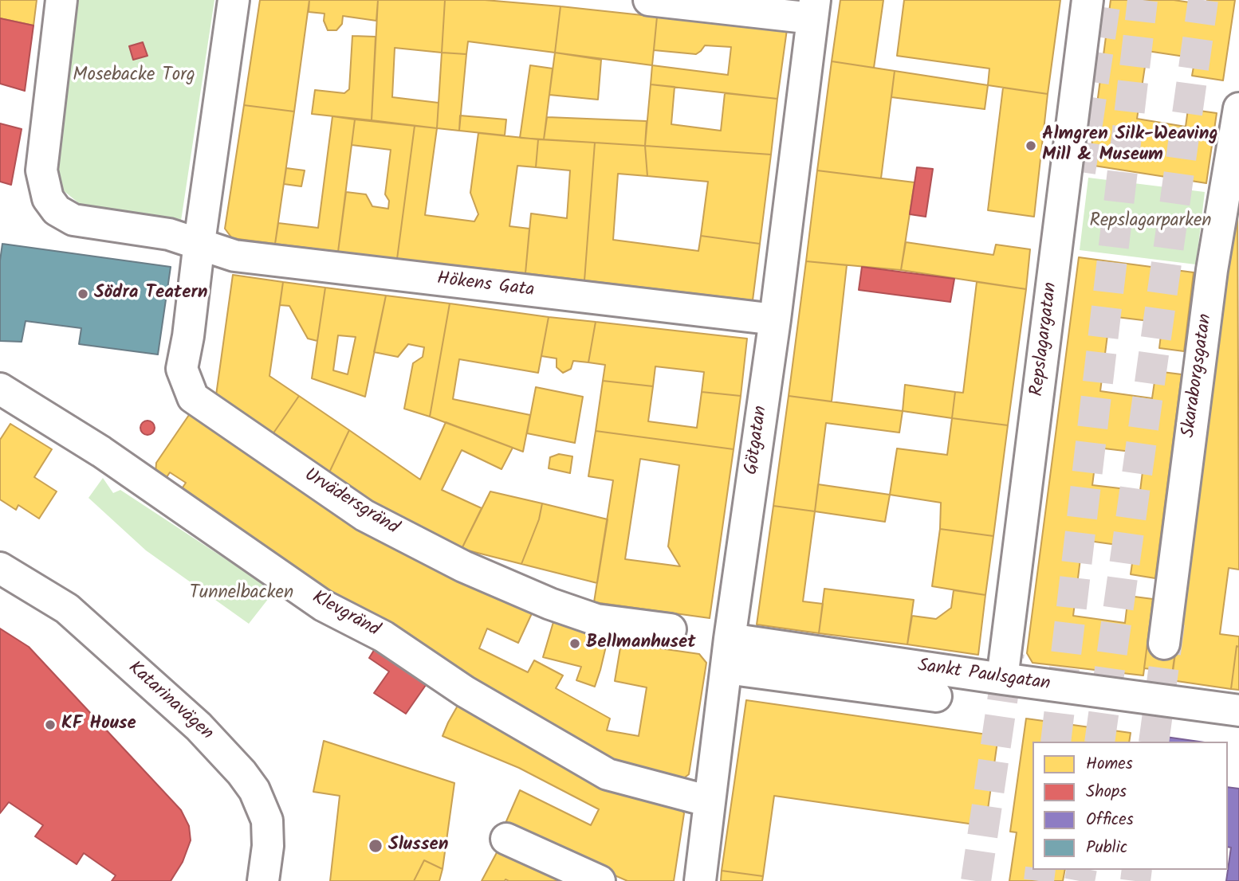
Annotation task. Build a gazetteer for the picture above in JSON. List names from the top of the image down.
{
  "streets": {
    "street": [
      "Hökens Gata",
      "Repslagargatan",
      "Skaraborgsgatan",
      "Götgatan",
      "Urvädersgränd",
      "Klevgränd",
      "Sankt Paulsgatan",
      "Katarinavägen"
    ]
  },
  "crossings": [
    ["Hökens Gata", "Götgatan"],
    ["Hökens Gata", "Urvädersgränd"],
    ["Repslagargatan", "Sankt Paulsgatan"],
    ["Götgatan", "Klevgränd"],
    ["Götgatan", "Sankt Paulsgatan"]
  ],
  "parks": ["Mosebacke Torg", "Repslagarparken", "Tunnelbacken"],
  "places": [
    "Almgren Silk-Weaving Mill & Museum",
    "Södra Teatern",
    "Bellmanhuset",
    "KF House",
    "Slussen"
  ],
  "legend": [
    "Homes",
    "Shops",
    "Offices",
    "Public"
  ]
}
